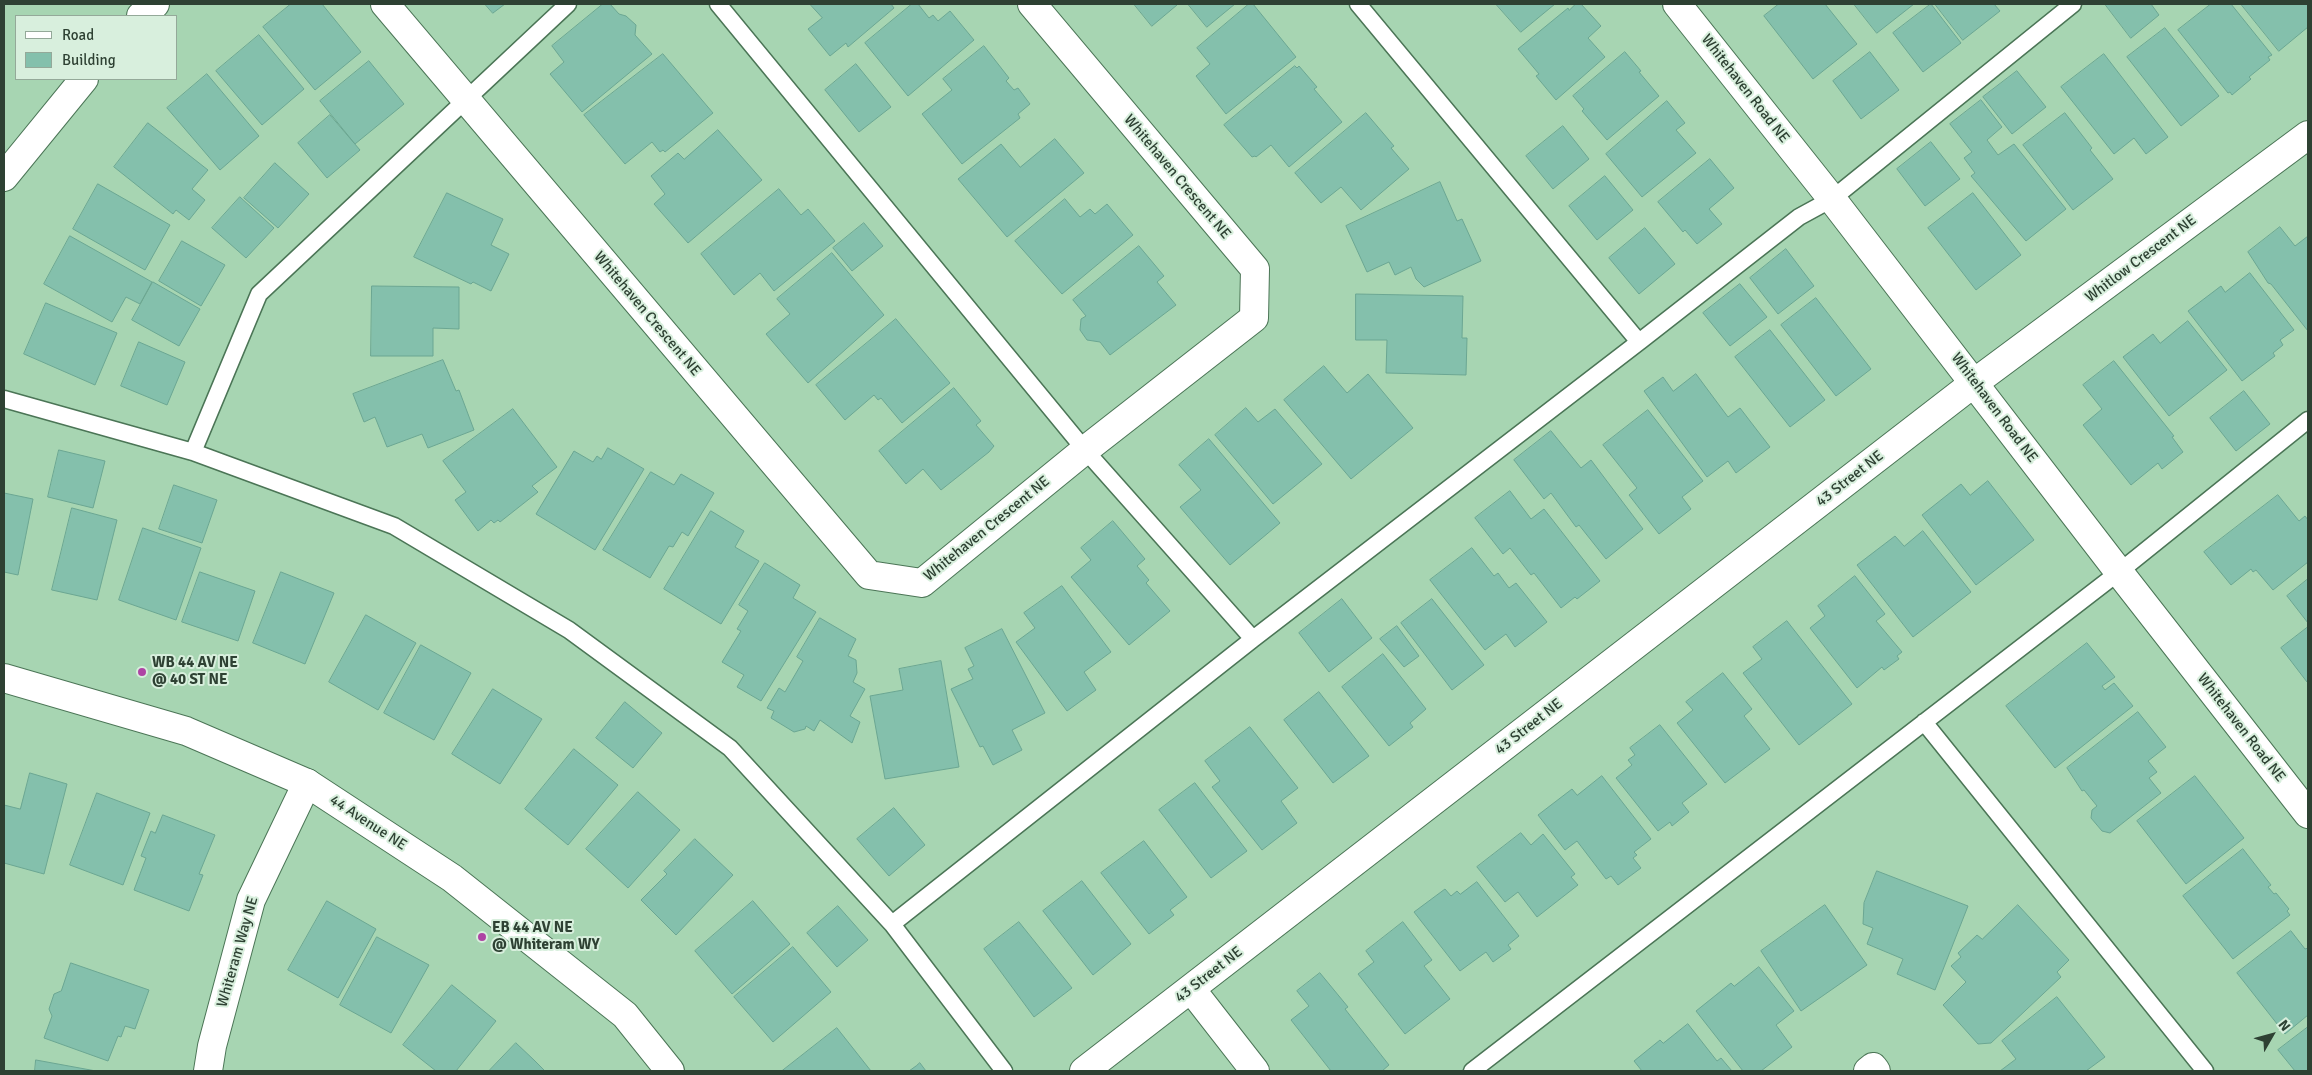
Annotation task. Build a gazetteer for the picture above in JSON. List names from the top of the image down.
{
  "streets": {
    "street": [
      "Whitehaven Road NE",
      "Whitehaven Crescent NE",
      "Whitlow Crescent NE",
      "43 Street NE",
      "44 Avenue NE",
      "Whiteram Way NE"
    ]
  },
  "crossings": [
    ["Whitehaven Road NE", "Whitlow Crescent NE"],
    ["Whitehaven Road NE", "43 Street NE"],
    ["Whitlow Crescent NE", "43 Street NE"],
    ["44 Avenue NE", "Whiteram Way NE"]
  ],
  "places": ["WB 44 AV NE @ 40 ST NE", "EB 44 AV NE @ Whiteram WY"],
  "legend": ["Road", "Building"],
  "north": "top right"
}
